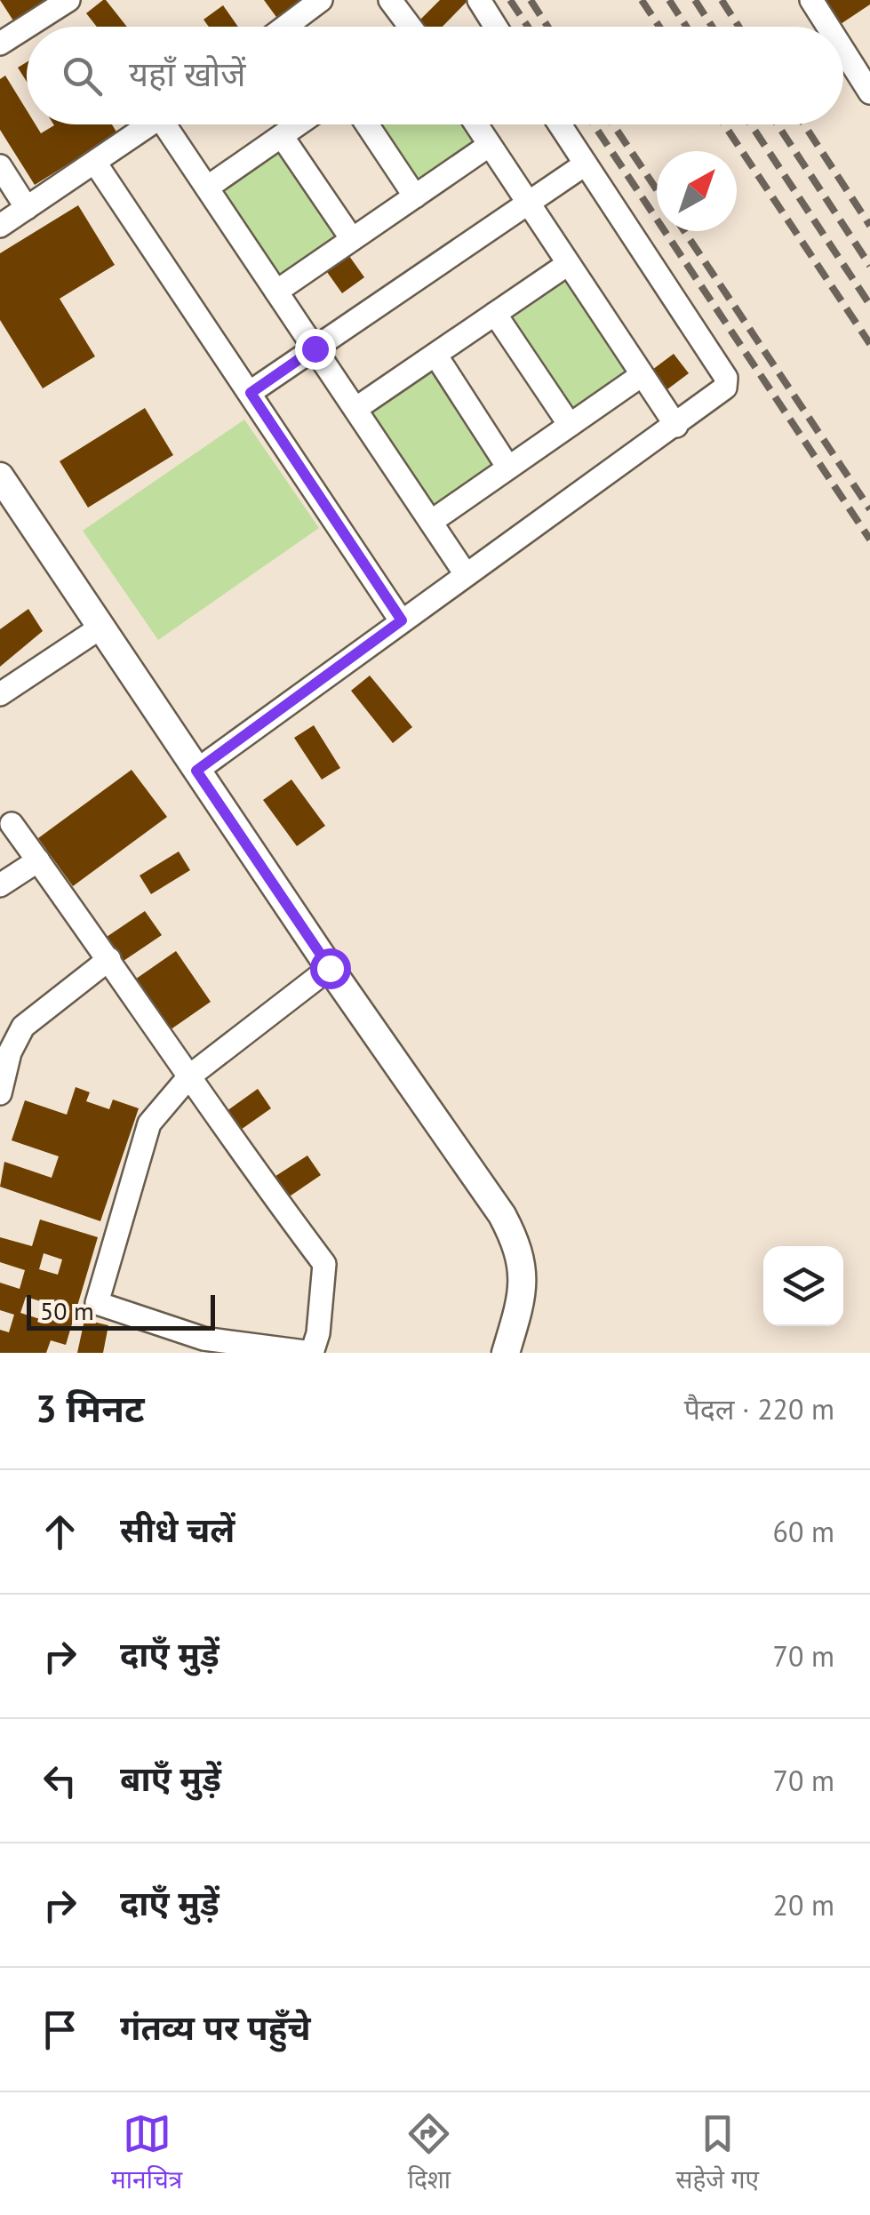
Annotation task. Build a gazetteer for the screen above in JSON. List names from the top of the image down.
{
  "scale_bar": "50 m",
  "north": "top right",
  "page": {
    "search": "यहाँ खोजें",
    "scale": "50 m",
    "heading": ["3 मिनट", "पैदल · 220 m"],
    "list": [
      ["सीधे चलें", "60 m"],
      ["दाएँ मुड़ें", "70 m"],
      ["बाएँ मुड़ें", "70 m"],
      ["दाएँ मुड़ें", "20 m"],
      "गंतव्य पर पहुँचे"
    ],
    "nav": ["मानचित्र", "दिशा", "सहेजे गए"]
  }
}
